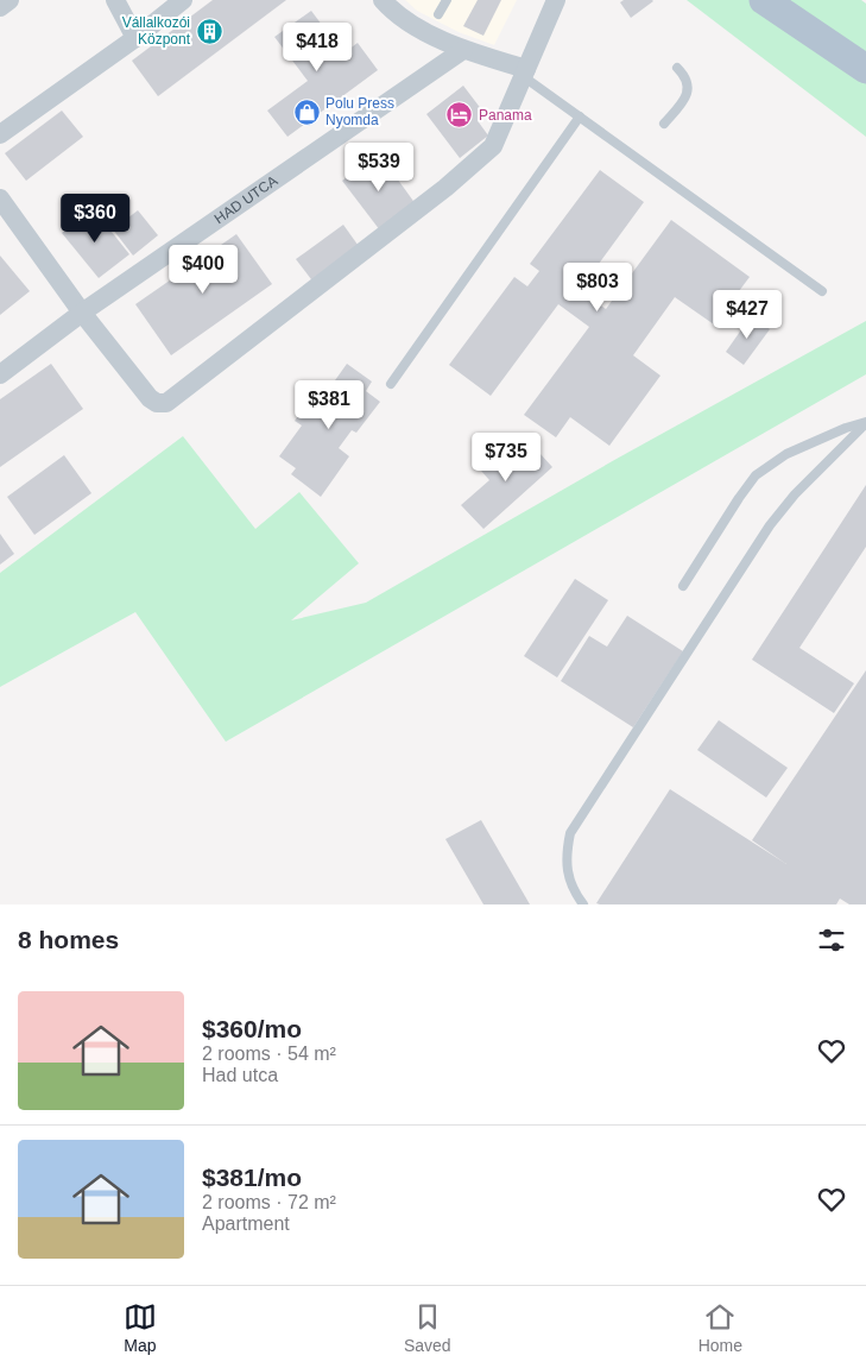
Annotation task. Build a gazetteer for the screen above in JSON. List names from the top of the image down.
{
  "streets": {
    "street": ["HAD UTCA"]
  },
  "places": {
    "building": ["Vállalkozói Központ"],
    "shop": ["Polu Press Nyomda"],
    "hotel": ["Panama"]
  },
  "page": {
    "price": [
      "$418",
      "$539",
      "$360",
      "$400",
      "$803",
      "$427",
      "$381",
      "$735"
    ],
    "heading": "8 homes",
    "list": [
      {
        "name": "$360/mo",
        "note": "2 rooms · 54 m² · Had utca"
      },
      {
        "name": "$381/mo",
        "note": "2 rooms · 72 m² · Apartment"
      }
    ],
    "tabs": ["Map", "Saved", "Home"]
  }
}
